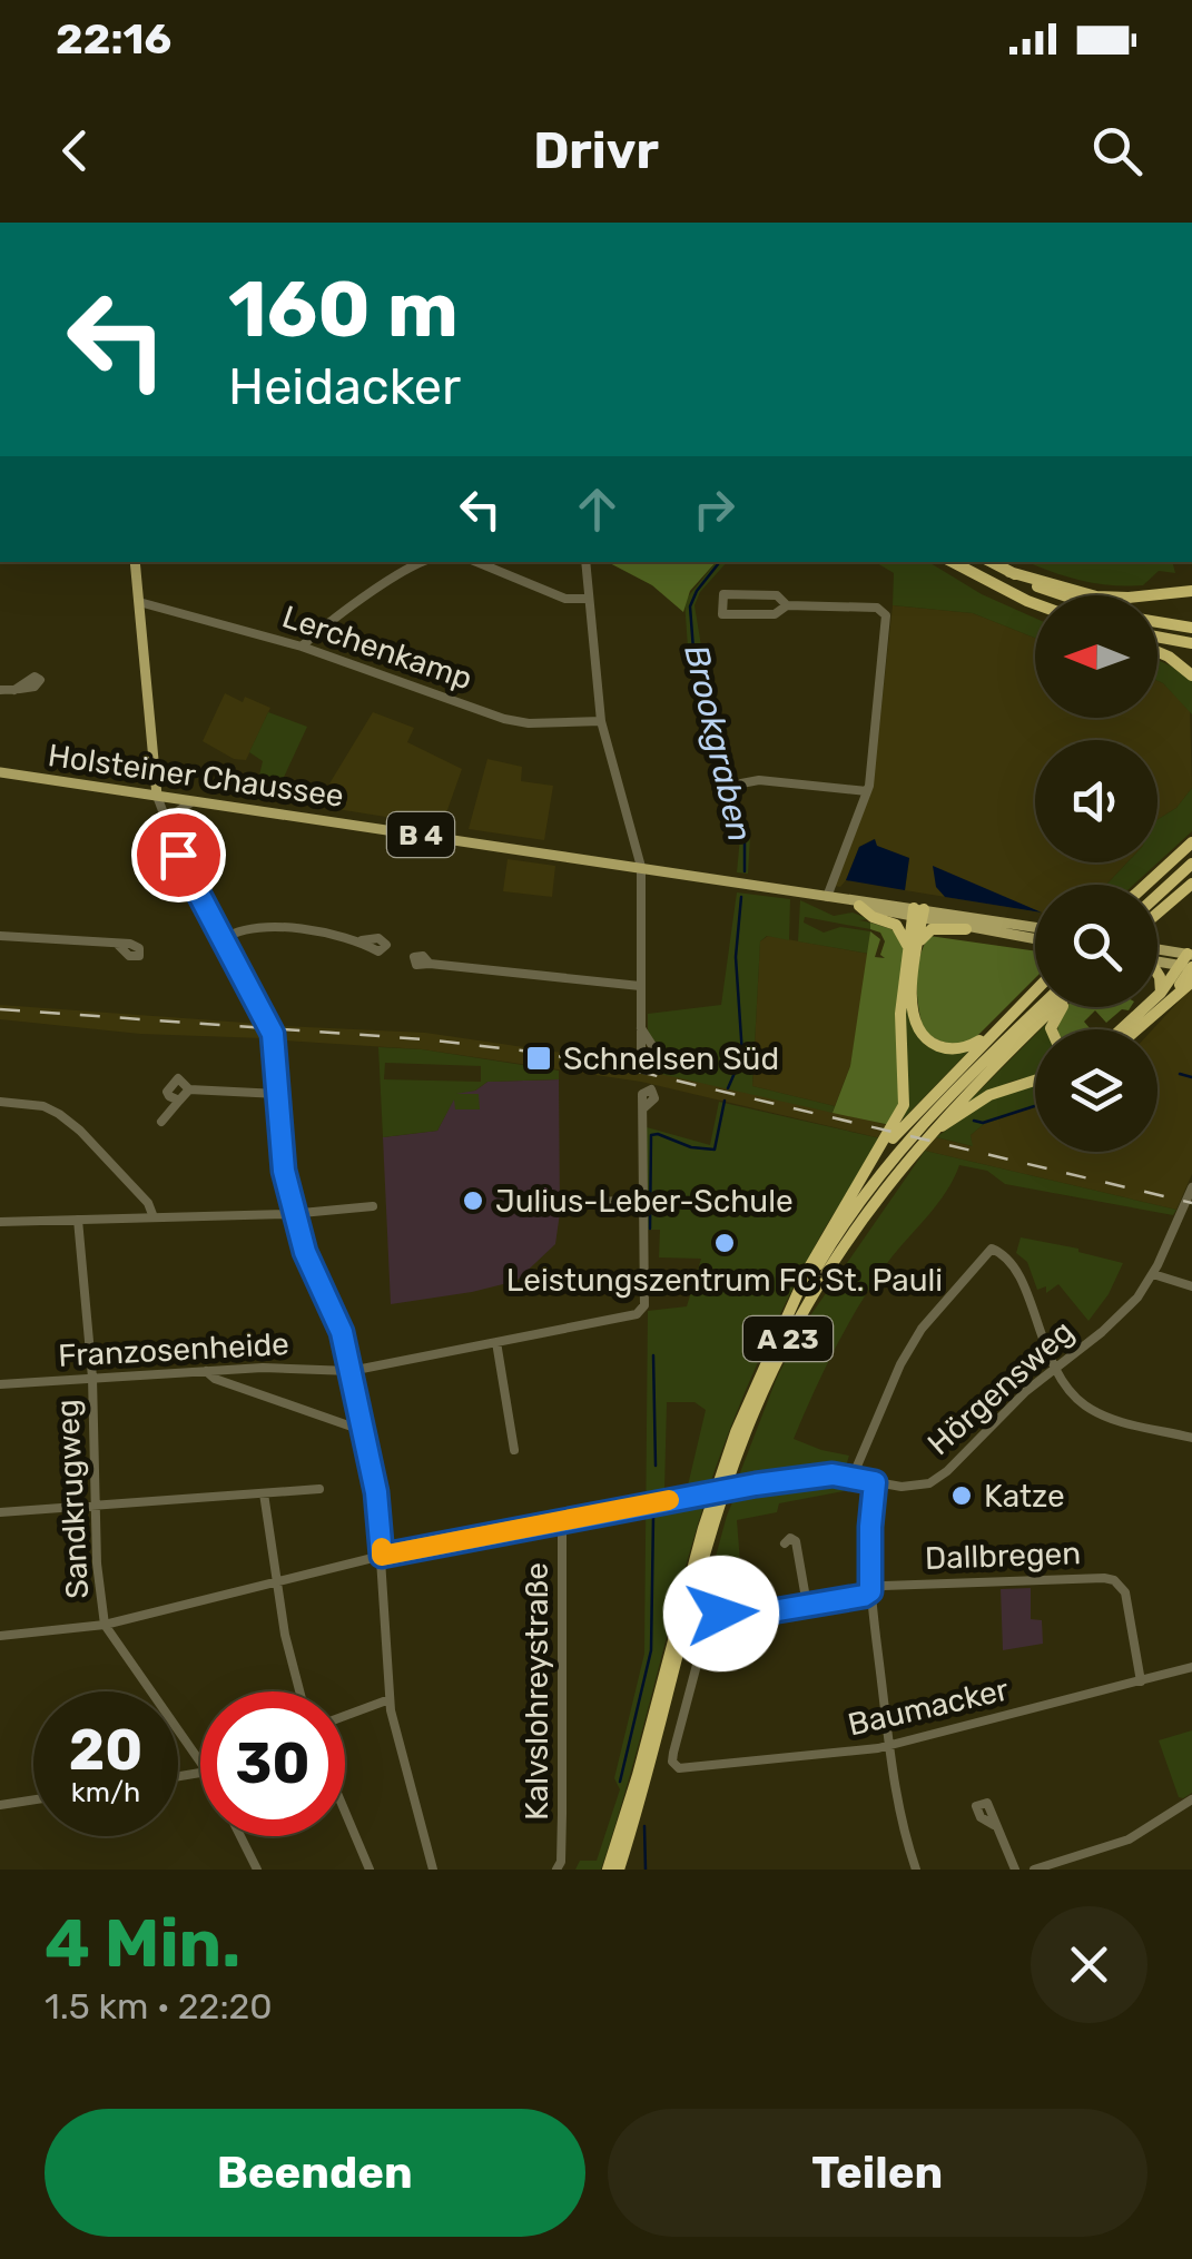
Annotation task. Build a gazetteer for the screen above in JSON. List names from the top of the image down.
{
  "streets": {
    "highway": ["A 23"],
    "main road": ["Holsteiner Chaussee", "B 4"],
    "street": [
      "Lerchenkamp",
      "Franzosenheide",
      "Hörgensweg",
      "Sandkrugweg",
      "Dallbregen",
      "Kalvslohreystraße",
      "Baumacker"
    ]
  },
  "crossings": [
    ["Franzosenheide", "Sandkrugweg"],
    ["Hörgensweg", "Sandkrugweg"],
    ["Hörgensweg", "Kalvslohreystraße"],
    ["Dallbregen", "Baumacker"]
  ],
  "water": ["Brookgraben"],
  "places": {
    "transit": ["Schnelsen Süd"],
    "other": ["Julius-Leber-Schule", "Leistungszentrum FC St. Pauli", "Katze"]
  },
  "north": "left",
  "page": {
    "status": "22:16",
    "header": "Drivr",
    "turn": ["160 m", "Heidacker"],
    "speed": "20 km/h",
    "limit": "30",
    "heading": ["4 Min.", "1.5 km · 22:20"],
    "buttons": ["Beenden", "Teilen"]
  }
}
